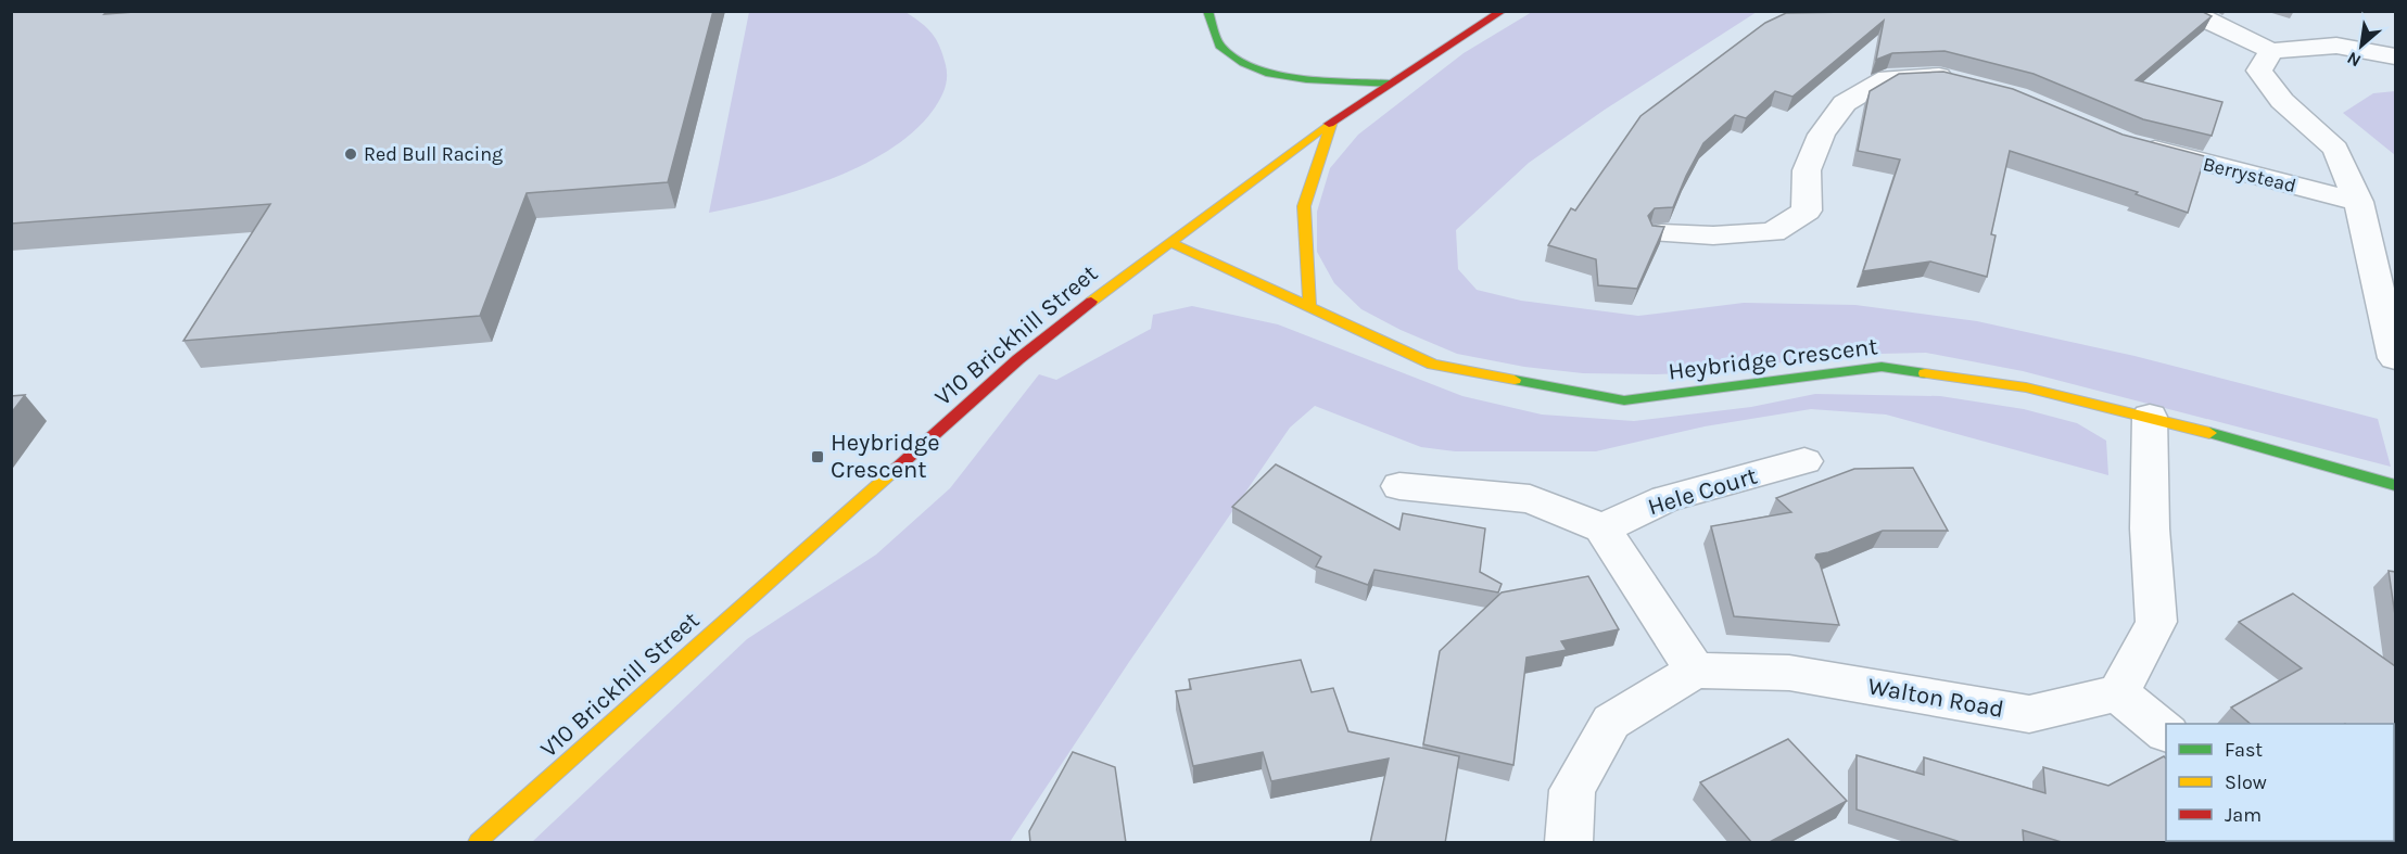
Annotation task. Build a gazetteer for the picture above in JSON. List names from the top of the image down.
{
  "streets": {
    "street": [
      "Berrystead",
      "V10 Brickhill Street",
      "Heybridge Crescent",
      "Hele Court",
      "Walton Road"
    ]
  },
  "crossings": [
    ["V10 Brickhill Street", "Heybridge Crescent"]
  ],
  "places": {
    "other": ["Red Bull Racing"],
    "transit": ["Heybridge Crescent"]
  },
  "legend": ["Fast", "Slow", "Jam"],
  "north": "bottom left"
}
